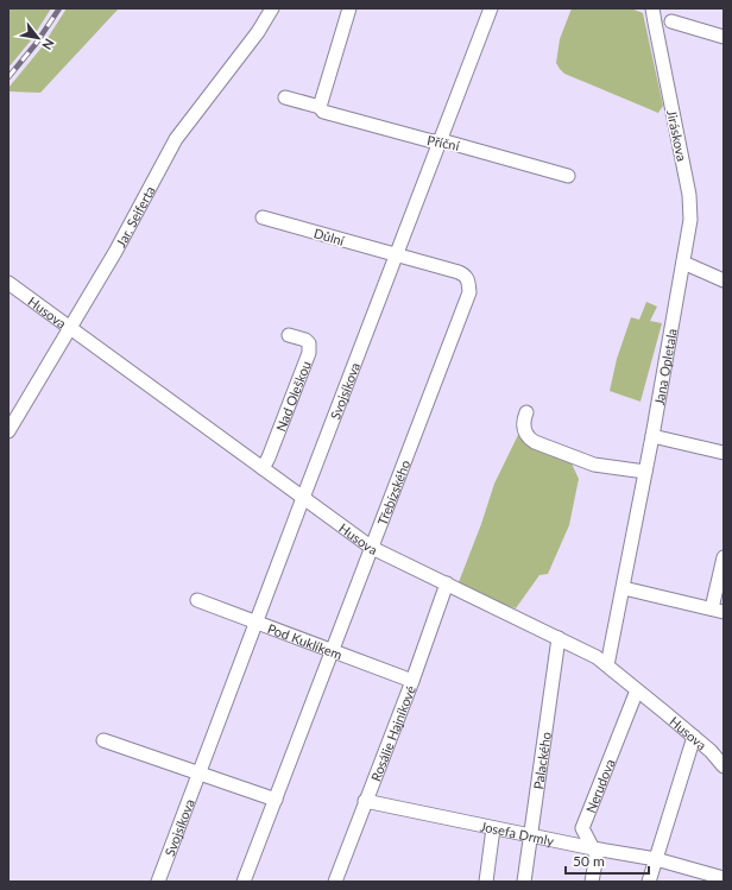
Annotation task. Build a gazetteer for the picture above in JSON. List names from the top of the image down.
{
  "streets": {
    "street": [
      "Jiráskova",
      "Příční",
      "Jar. Seiferta",
      "Důlní",
      "Husova",
      "Jana Opletala",
      "Svojsíkova",
      "Nad Oleškou",
      "Třebízského",
      "Pod Kuklíkem",
      "Rosálie Hajníkové",
      "Palackého",
      "Nerudova",
      "Josefa Drmly"
    ]
  },
  "crossings": [
    ["Jiráskova", "Jana Opletala"],
    ["Příční", "Svojsíkova"],
    ["Jar. Seiferta", "Husova"],
    ["Důlní", "Svojsíkova"],
    ["Důlní", "Třebízského"],
    ["Husova", "Jana Opletala"],
    ["Husova", "Svojsíkova"],
    ["Husova", "Nad Oleškou"],
    ["Husova", "Třebízského"],
    ["Husova", "Rosálie Hajníkové"],
    ["Husova", "Palackého"],
    ["Husova", "Nerudova"],
    ["Svojsíkova", "Třebízského"],
    ["Svojsíkova", "Pod Kuklíkem"],
    ["Třebízského", "Pod Kuklíkem"],
    ["Pod Kuklíkem", "Rosálie Hajníkové"],
    ["Rosálie Hajníkové", "Josefa Drmly"],
    ["Palackého", "Josefa Drmly"],
    ["Nerudova", "Josefa Drmly"]
  ],
  "scale_bar": "50 m",
  "north": "bottom right"
}
